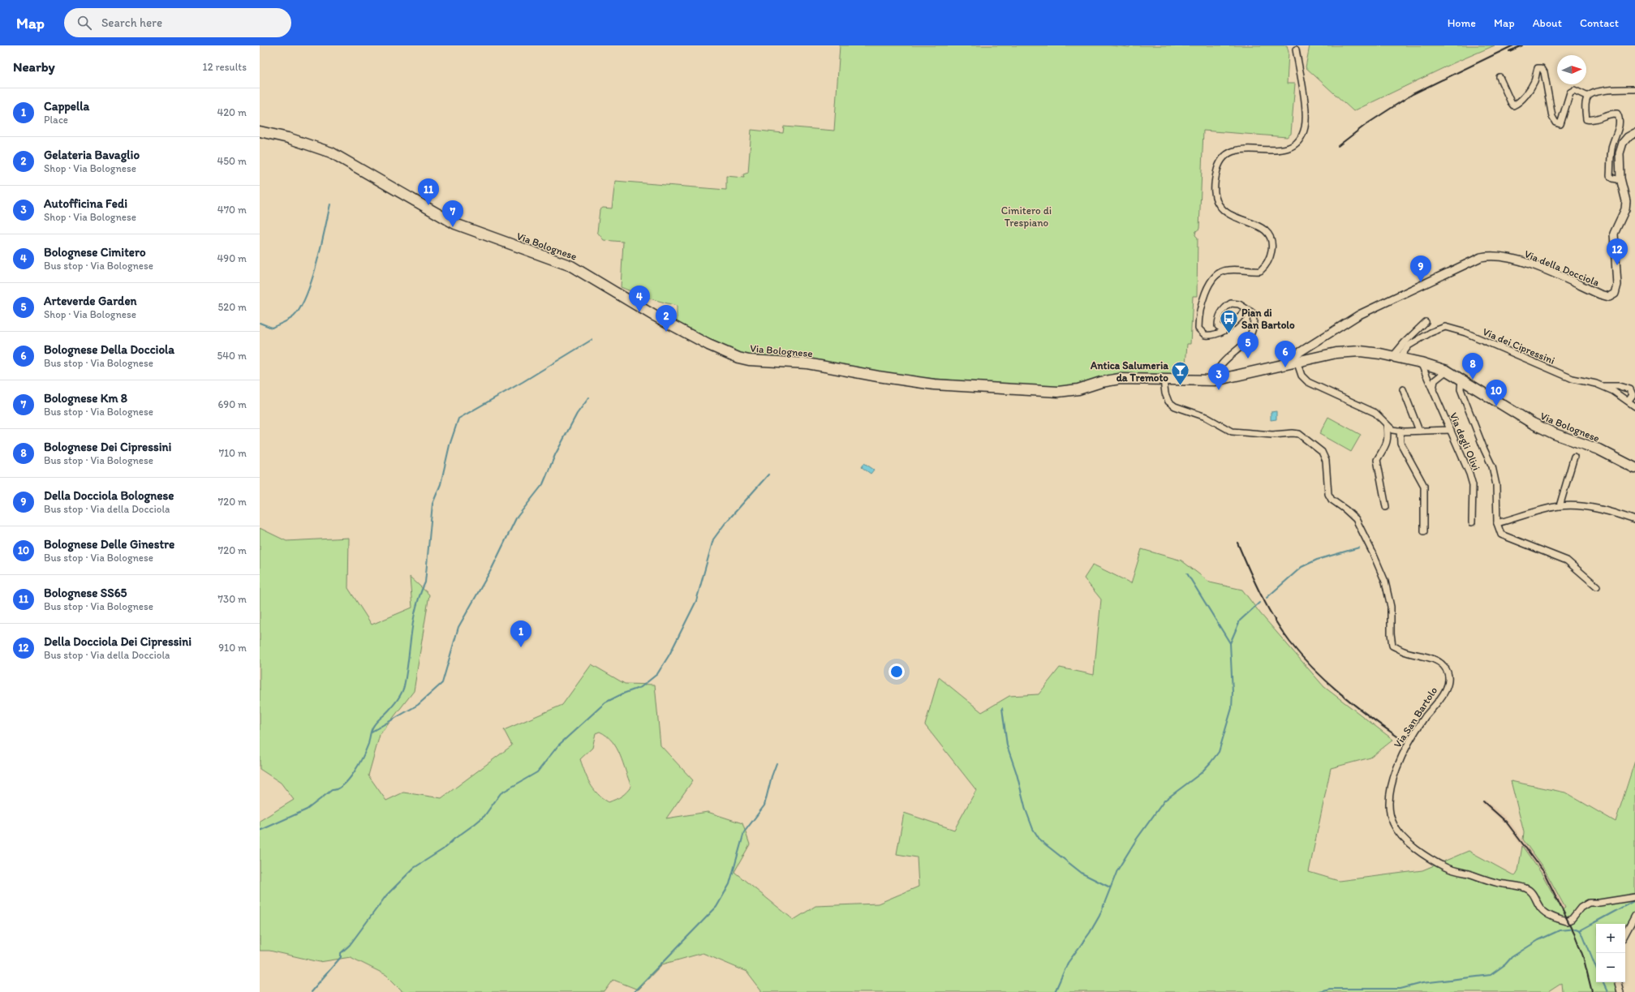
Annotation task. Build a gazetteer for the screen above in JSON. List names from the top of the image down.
{
  "streets": {
    "main road": ["Via Bolognese"],
    "street": [
      "Via della Docciola",
      "Via dei Cipressini",
      "Via degli Olivi",
      "Via San Bartolo"
    ]
  },
  "crossings": [
    ["Via Bolognese", "Via della Docciola"],
    ["Via Bolognese", "Via dei Cipressini"],
    ["Via Bolognese", "Via degli Olivi"],
    ["Via Bolognese", "Via San Bartolo"]
  ],
  "parks": ["Cimitero di Trespiano"],
  "places": {
    "bus stop": ["Pian di San Bartolo"],
    "bar": ["Antica Salumeria da Tremoto"]
  },
  "north": "right",
  "page": {
    "header": "Map",
    "search": "Search here",
    "nav": [
      "Home",
      "Map",
      "About",
      "Contact"
    ],
    "heading": ["Nearby", "12 results"],
    "list": [
      {
        "mark": "1",
        "name": "Cappella",
        "note": "Place",
        "value": "420 m"
      },
      {
        "mark": "2",
        "name": "Gelateria Bavaglio",
        "note": "Shop · Via Bolognese",
        "value": "450 m"
      },
      {
        "mark": "3",
        "name": "Autofficina Fedi",
        "note": "Shop · Via Bolognese",
        "value": "470 m"
      },
      {
        "mark": "4",
        "name": "Bolognese Cimitero",
        "note": "Bus stop · Via Bolognese",
        "value": "490 m"
      },
      {
        "mark": "5",
        "name": "Arteverde Garden",
        "note": "Shop · Via Bolognese",
        "value": "520 m"
      },
      {
        "mark": "6",
        "name": "Bolognese Della Docciola",
        "note": "Bus stop · Via Bolognese",
        "value": "540 m"
      },
      {
        "mark": "7",
        "name": "Bolognese Km 8",
        "note": "Bus stop · Via Bolognese",
        "value": "690 m"
      },
      {
        "mark": "8",
        "name": "Bolognese Dei Cipressini",
        "note": "Bus stop · Via Bolognese",
        "value": "710 m"
      },
      {
        "mark": "9",
        "name": "Della Docciola Bolognese",
        "note": "Bus stop · Via della Docciola",
        "value": "720 m"
      },
      {
        "mark": "10",
        "name": "Bolognese Delle Ginestre",
        "note": "Bus stop · Via Bolognese",
        "value": "720 m"
      },
      {
        "mark": "11",
        "name": "Bolognese SS65",
        "note": "Bus stop · Via Bolognese",
        "value": "730 m"
      },
      {
        "mark": "12",
        "name": "Della Docciola Dei Cipressini",
        "note": "Bus stop · Via della Docciola",
        "value": "910 m"
      }
    ],
    "pins": [
      "11",
      "7",
      "12",
      "9",
      "4",
      "2",
      "5",
      "6",
      "8",
      "3",
      "10",
      "1"
    ],
    "map_buttons": ["+", "−"]
  }
}
